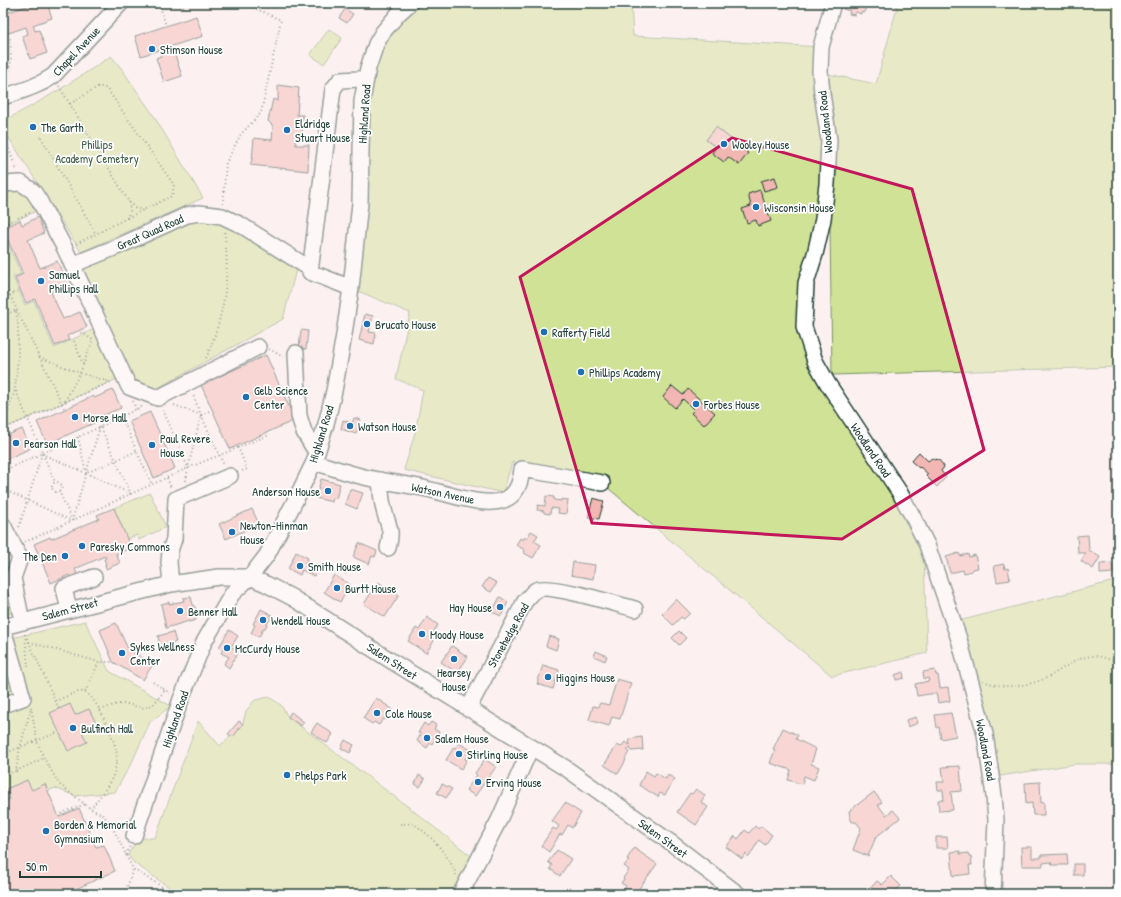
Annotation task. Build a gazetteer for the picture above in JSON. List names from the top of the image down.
{
  "streets": {
    "street": [
      "Chapel Avenue",
      "Highland Road",
      "Woodland Road",
      "Great Quad Road",
      "Watson Avenue",
      "Salem Street",
      "Stonehedge Road"
    ]
  },
  "crossings": [
    ["Highland Road", "Great Quad Road"],
    ["Highland Road", "Watson Avenue"],
    ["Highland Road", "Salem Street"],
    ["Salem Street", "Stonehedge Road"]
  ],
  "parks": ["Phillips Academy Cemetery"],
  "places": [
    "Stimson House",
    "The Garth",
    "Eldridge Stuart House",
    "Wooley House",
    "Wisconsin House",
    "Samuel Phillips Hall",
    "Brucato House",
    "Rafferty Field",
    "Phillips Academy",
    "Gelb Science Center",
    "Forbes House",
    "Morse Hall",
    "Watson House",
    "Pearson Hall",
    "Paul Revere House",
    "Anderson House",
    "Newton-Hinman House",
    "Paresky Commons",
    "The Den",
    "Smith House",
    "Burtt House",
    "Hay House",
    "Benner Hall",
    "Wendell House",
    "Moody House",
    "McCurdy House",
    "Sykes Wellness Center",
    "Hearsey House",
    "Higgins House",
    "Cole House",
    "Bulfinch Hall",
    "Salem House",
    "Stirling House",
    "Phelps Park",
    "Erving House",
    "Borden & Memorial Gymnasium"
  ],
  "scale_bar": "50 m"
}
